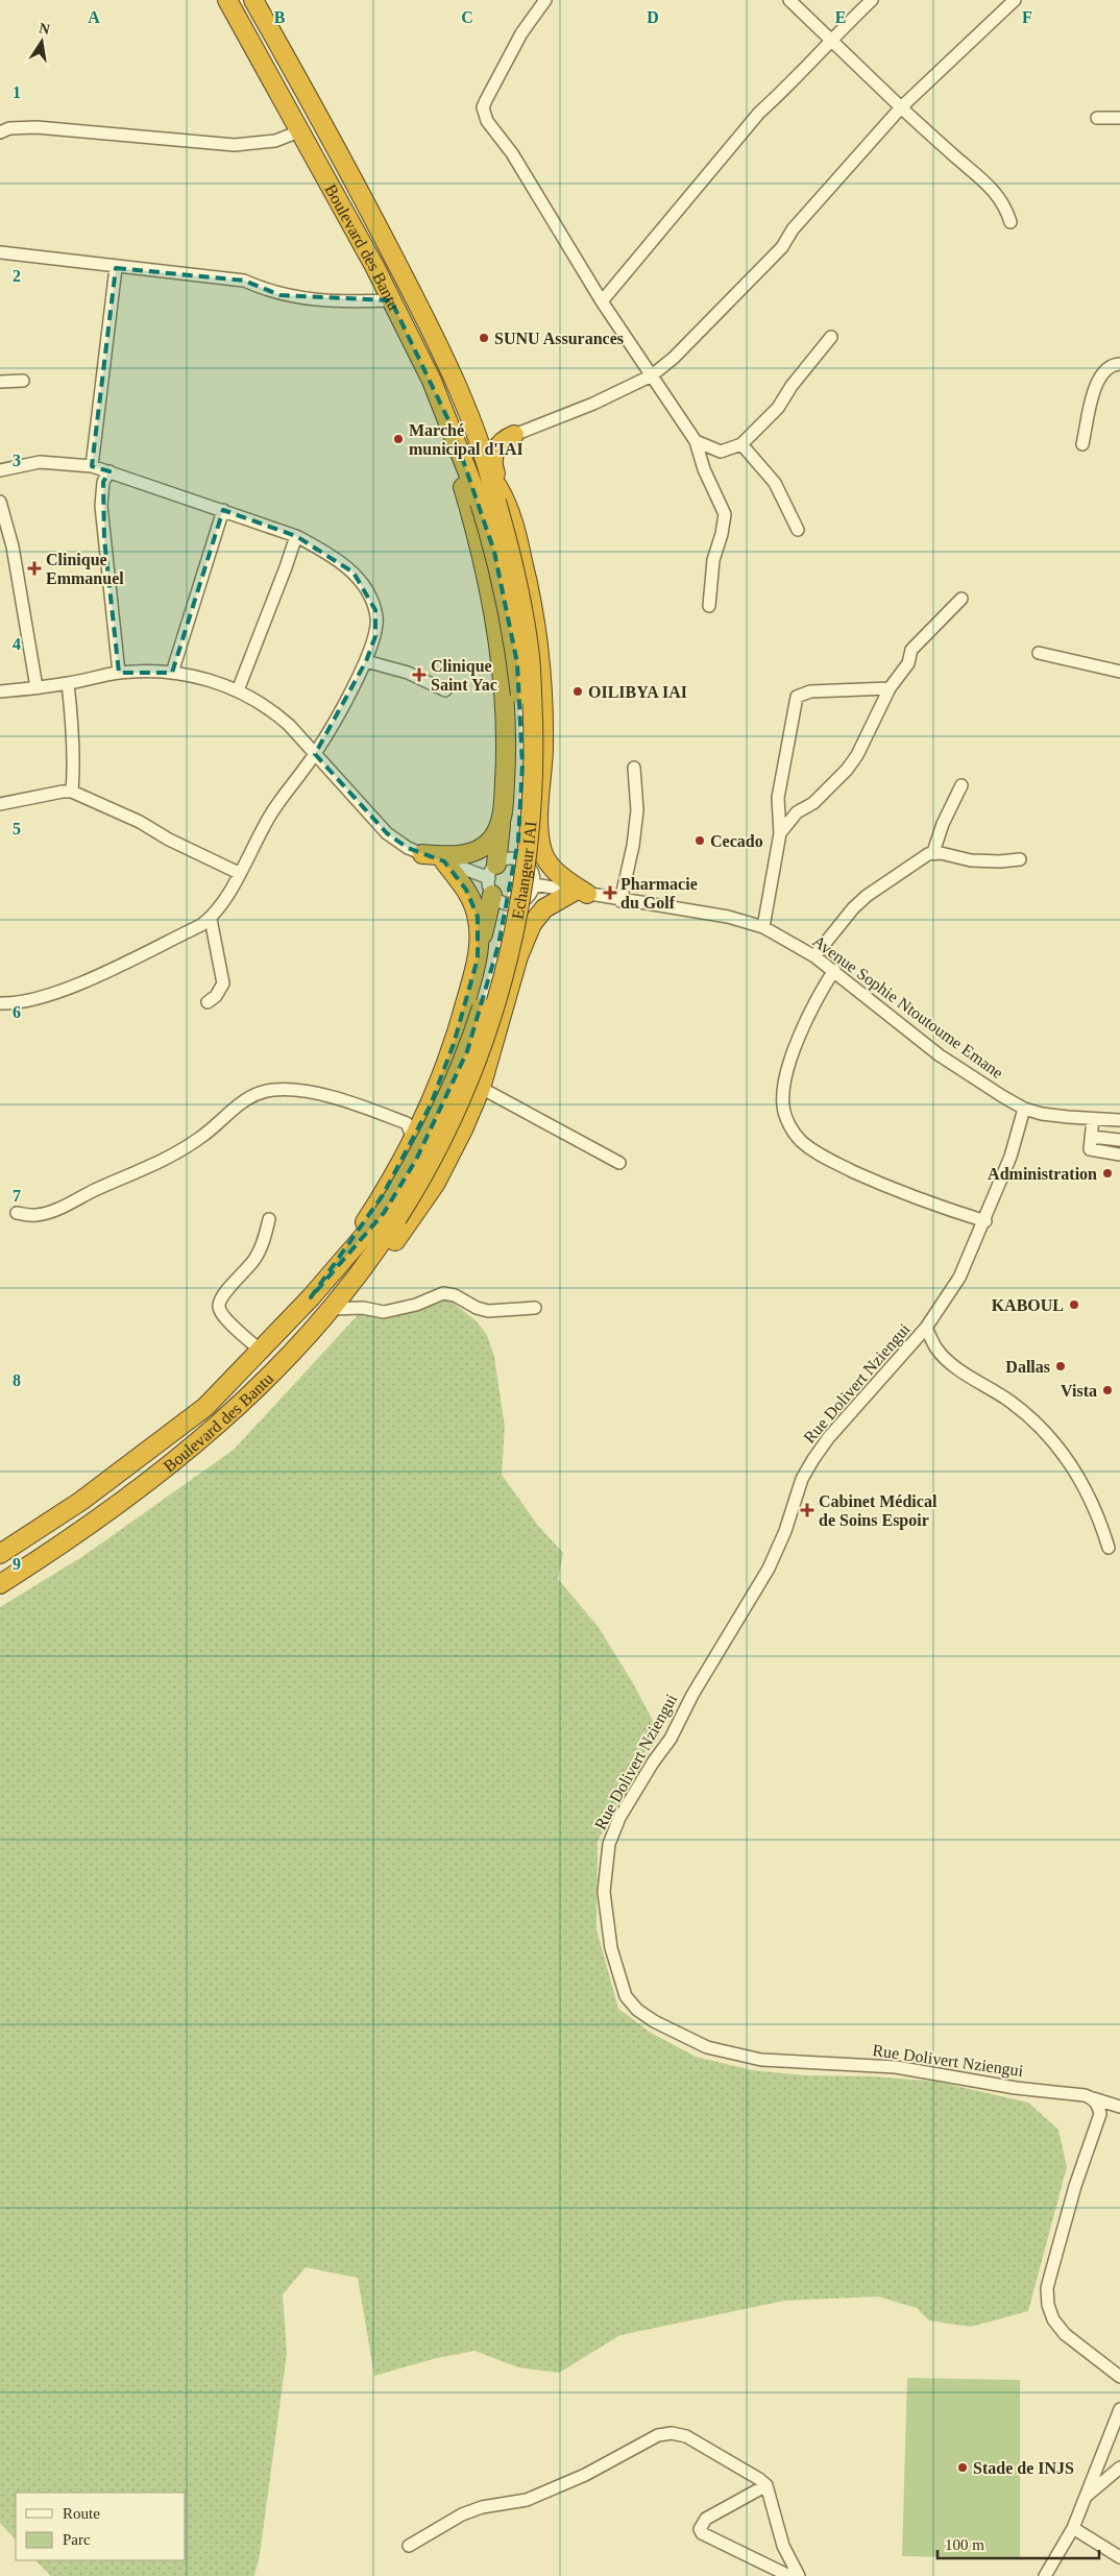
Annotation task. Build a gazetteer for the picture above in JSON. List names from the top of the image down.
{
  "streets": {
    "highway": ["Boulevard des Bantu", "Echangeur IAI"],
    "street": ["Avenue Sophie Ntoutoume Emane", "Rue Dolivert Nziengui"]
  },
  "crossings": [
    ["Boulevard des Bantu", "Echangeur IAI"],
    ["Avenue Sophie Ntoutoume Emane", "Rue Dolivert Nziengui"]
  ],
  "places": {
    "other": [
      "SUNU Assurances",
      "Marché municipal d'IAI",
      "OILIBYA IAI",
      "Cecado",
      "Administration",
      "KABOUL",
      "Dallas",
      "Vista",
      "Stade de INJS"
    ],
    "health": [
      "Clinique Emmanuel",
      "Clinique Saint Yac",
      "Pharmacie du Golf",
      "Cabinet Médical de Soins Espoir"
    ]
  },
  "legend": ["Route", "Parc"],
  "scale_bar": "100 m",
  "north": "top",
  "grid": {
    "columns": [
      "A",
      "B",
      "C",
      "D",
      "E",
      "F"
    ],
    "rows": [
      "1",
      "2",
      "3",
      "4",
      "5",
      "6",
      "7",
      "8",
      "9"
    ]
  }
}
